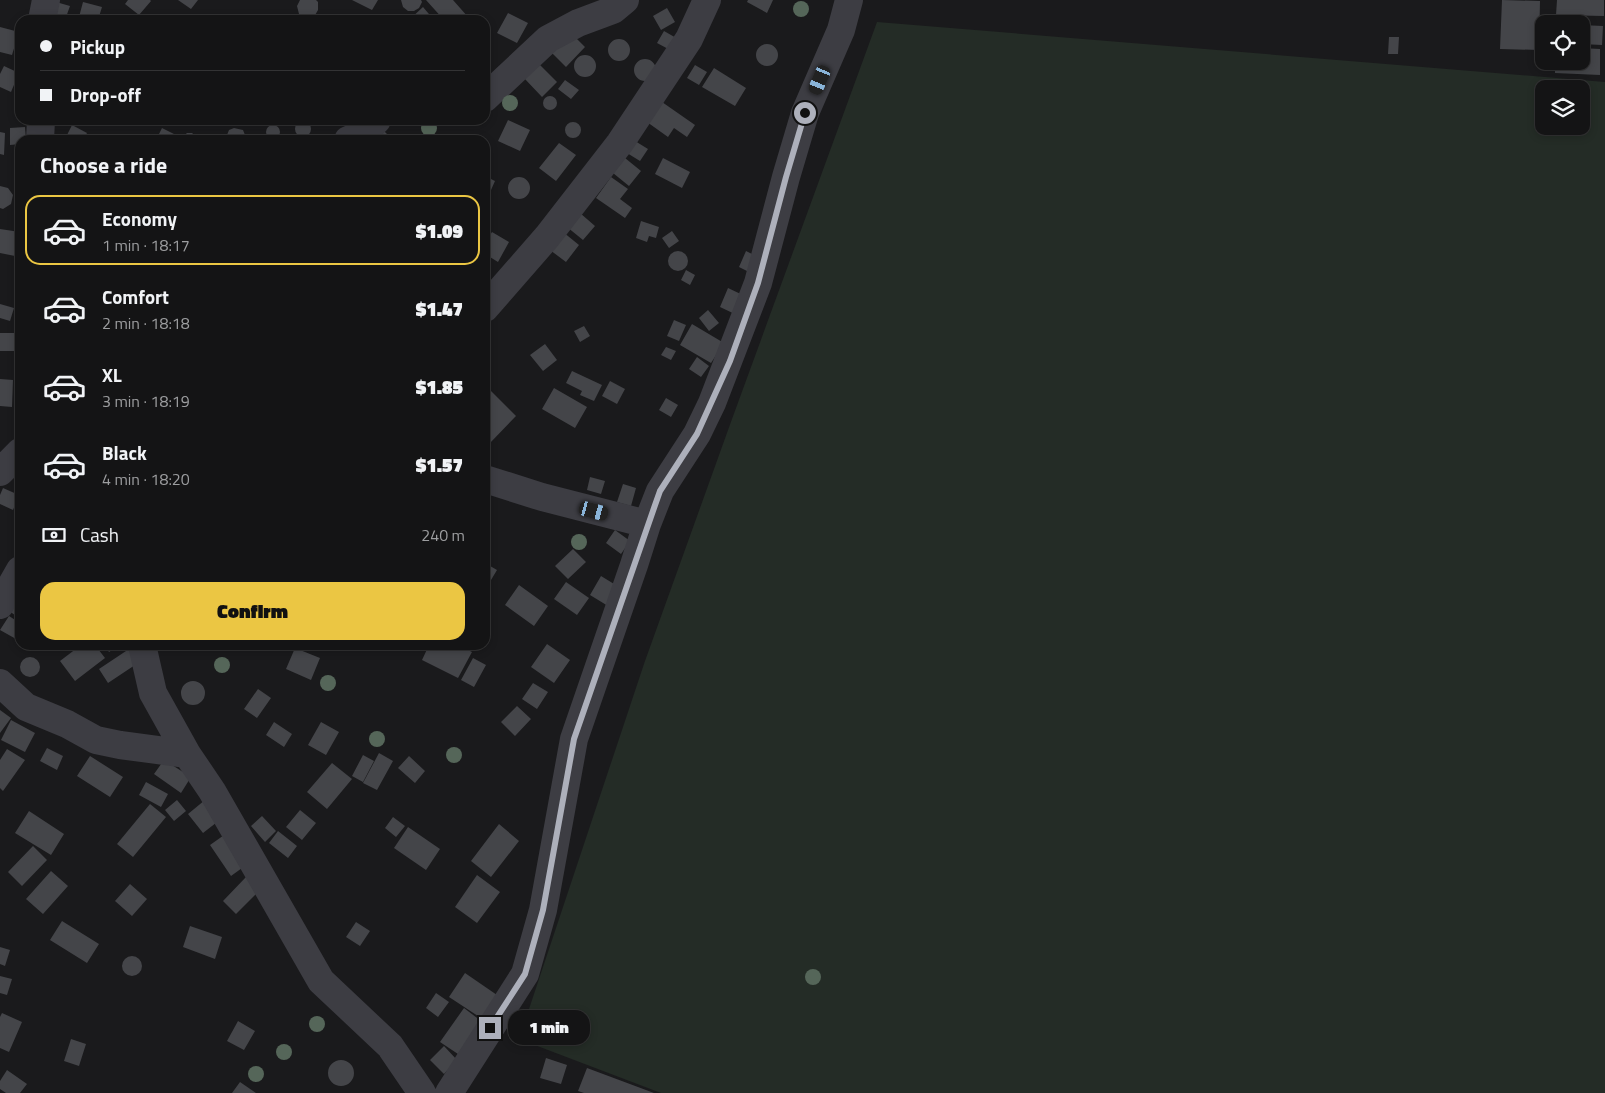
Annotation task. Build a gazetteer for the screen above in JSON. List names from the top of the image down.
{
  "page": {
    "banner": ["Pickup", "Drop-off"],
    "heading": "Choose a ride",
    "list": [
      {
        "name": "Economy",
        "note": "1 min · 18:17",
        "value": "$1.09"
      },
      {
        "name": "Comfort",
        "note": "2 min · 18:18",
        "value": "$1.47"
      },
      {
        "name": "XL",
        "note": "3 min · 18:19",
        "value": "$1.85"
      },
      {
        "name": "Black",
        "note": "4 min · 18:20",
        "value": "$1.57"
      }
    ],
    "pay": ["Cash", "240 m"],
    "buttons": "Confirm",
    "bubble": "1 min"
  }
}
